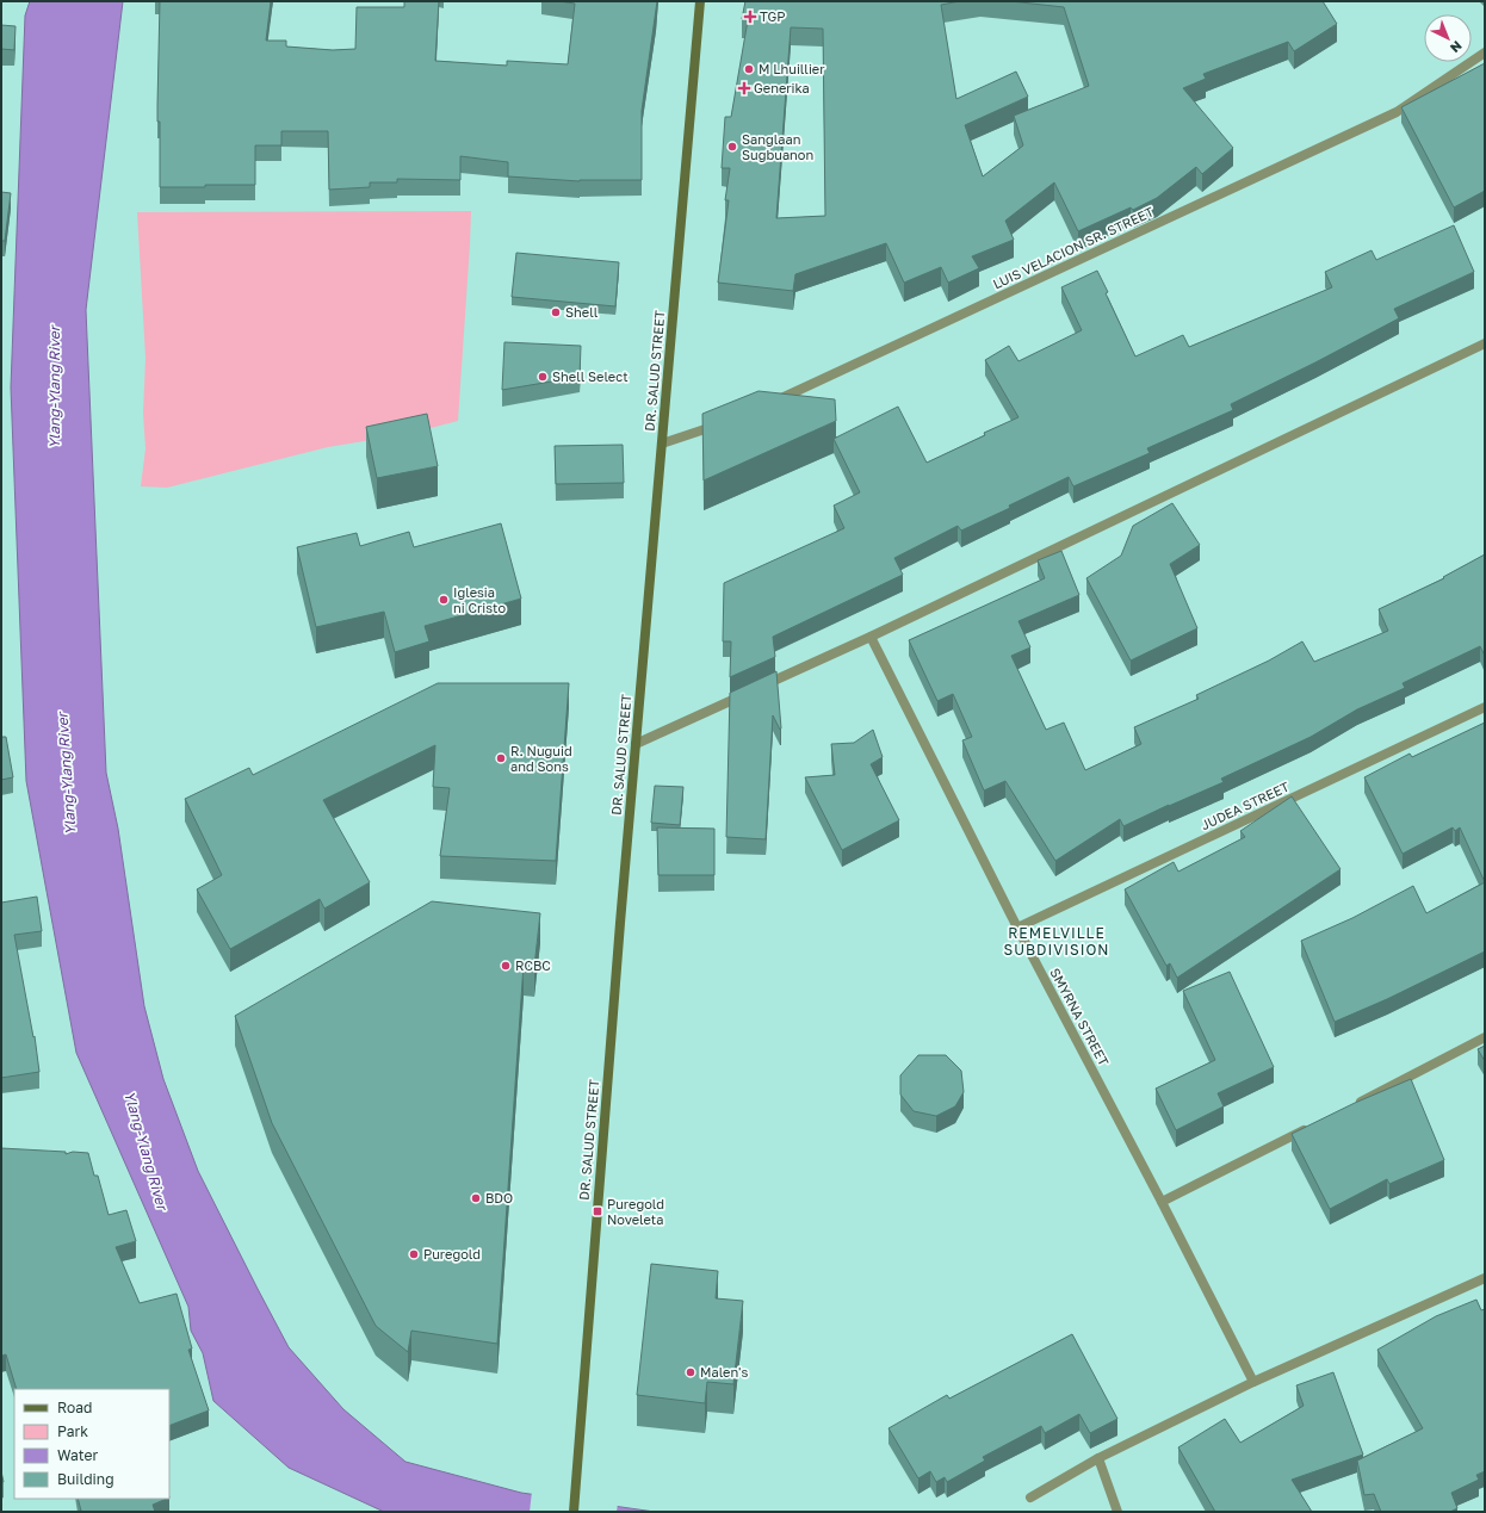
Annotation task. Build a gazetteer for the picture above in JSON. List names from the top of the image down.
{
  "streets": {
    "main road": ["DR. SALUD STREET"],
    "street": ["LUIS VELACION SR. STREET", "JUDEA STREET", "SMYRNA STREET"]
  },
  "crossings": [
    ["JUDEA STREET", "SMYRNA STREET"]
  ],
  "districts": ["REMELVILLE SUBDIVISION"],
  "water": ["Ylang-Ylang River"],
  "places": {
    "health": ["TGP", "Generika"],
    "other": [
      "M Lhuillier",
      "Sanglaan Sugbuanon",
      "Shell",
      "Shell Select",
      "Iglesia ni Cristo",
      "R. Nuguid and Sons",
      "RCBC",
      "BDO",
      "Puregold",
      "Malen's"
    ],
    "transit": ["Puregold Noveleta"]
  },
  "legend": [
    "Road",
    "Park",
    "Water",
    "Building"
  ],
  "north": "bottom right"
}
